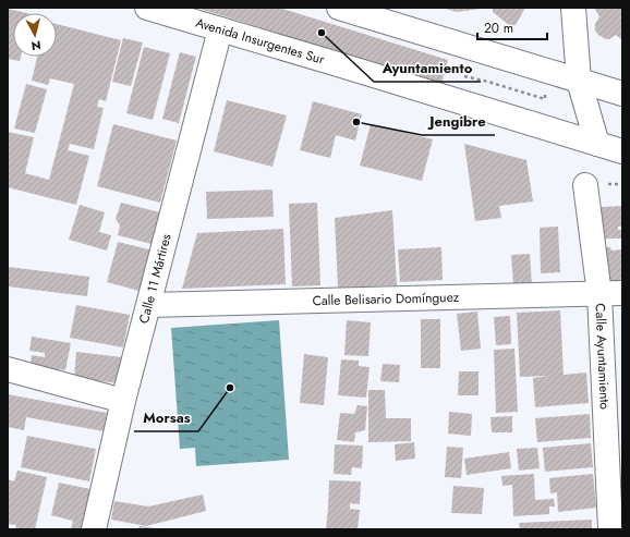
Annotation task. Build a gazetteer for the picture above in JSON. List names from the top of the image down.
{
  "streets": {
    "street": [
      "Avenida Insurgentes Sur",
      "Calle 11 Mártires",
      "Calle Belisario Domínguez",
      "Calle Ayuntamiento"
    ]
  },
  "crossings": [
    ["Avenida Insurgentes Sur", "Calle 11 Mártires"],
    ["Calle 11 Mártires", "Calle Belisario Domínguez"],
    ["Calle Belisario Domínguez", "Calle Ayuntamiento"]
  ],
  "places": ["Ayuntamiento", "Jengibre", "Morsas"],
  "scale_bar": "20 m",
  "north": "bottom"
}
